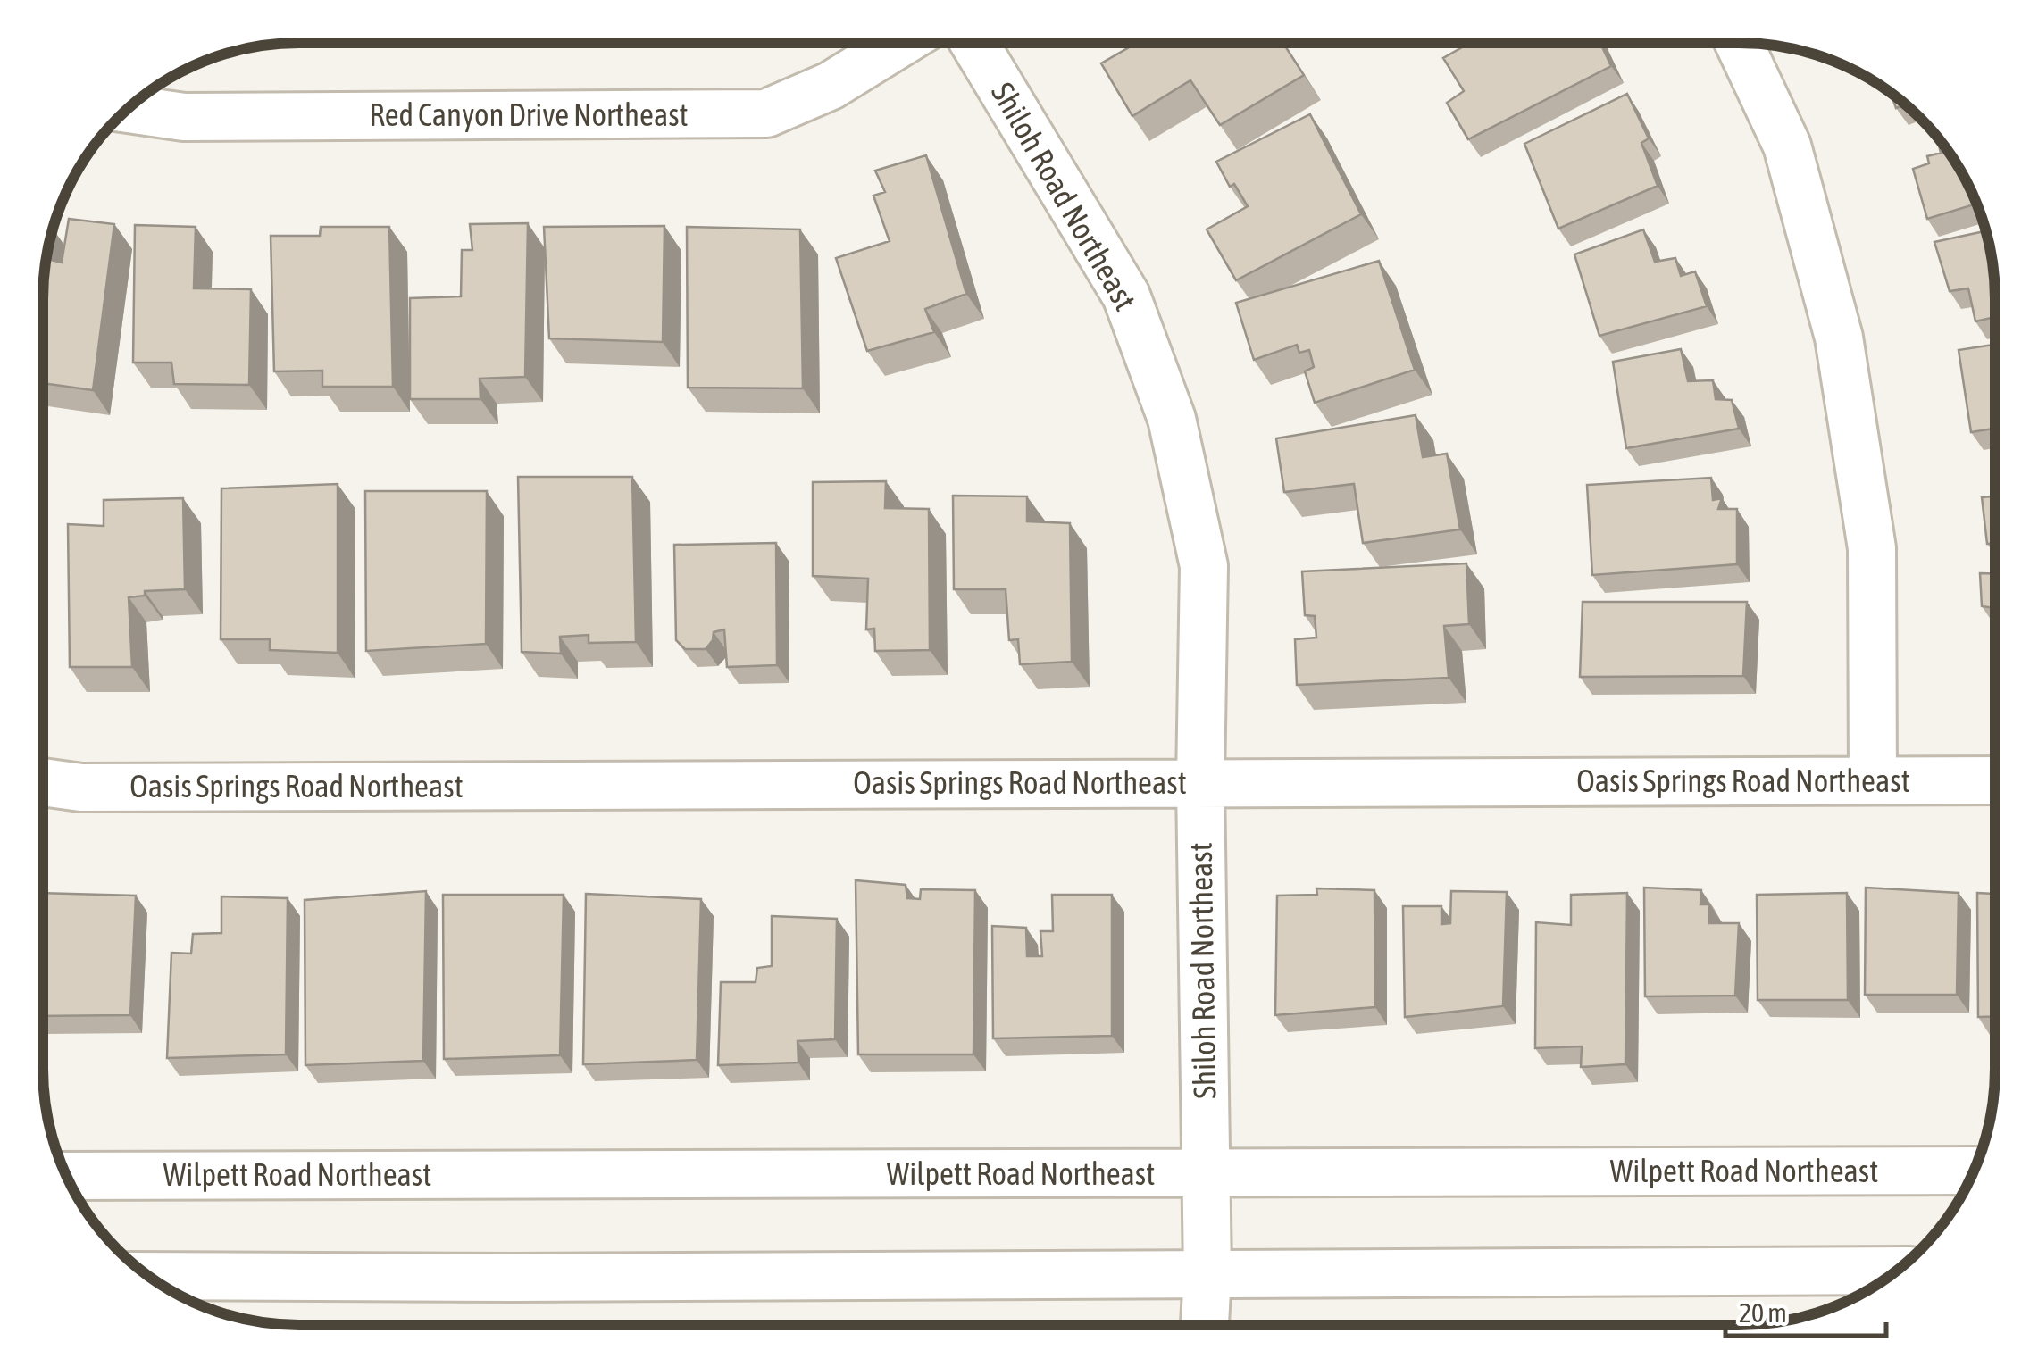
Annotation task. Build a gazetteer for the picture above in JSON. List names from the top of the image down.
{
  "streets": {
    "street": [
      "Red Canyon Drive Northeast",
      "Shiloh Road Northeast",
      "Oasis Springs Road Northeast",
      "Wilpett Road Northeast"
    ]
  },
  "crossings": [
    ["Shiloh Road Northeast", "Oasis Springs Road Northeast"],
    ["Shiloh Road Northeast", "Wilpett Road Northeast"]
  ],
  "scale_bar": "20 m"
}
